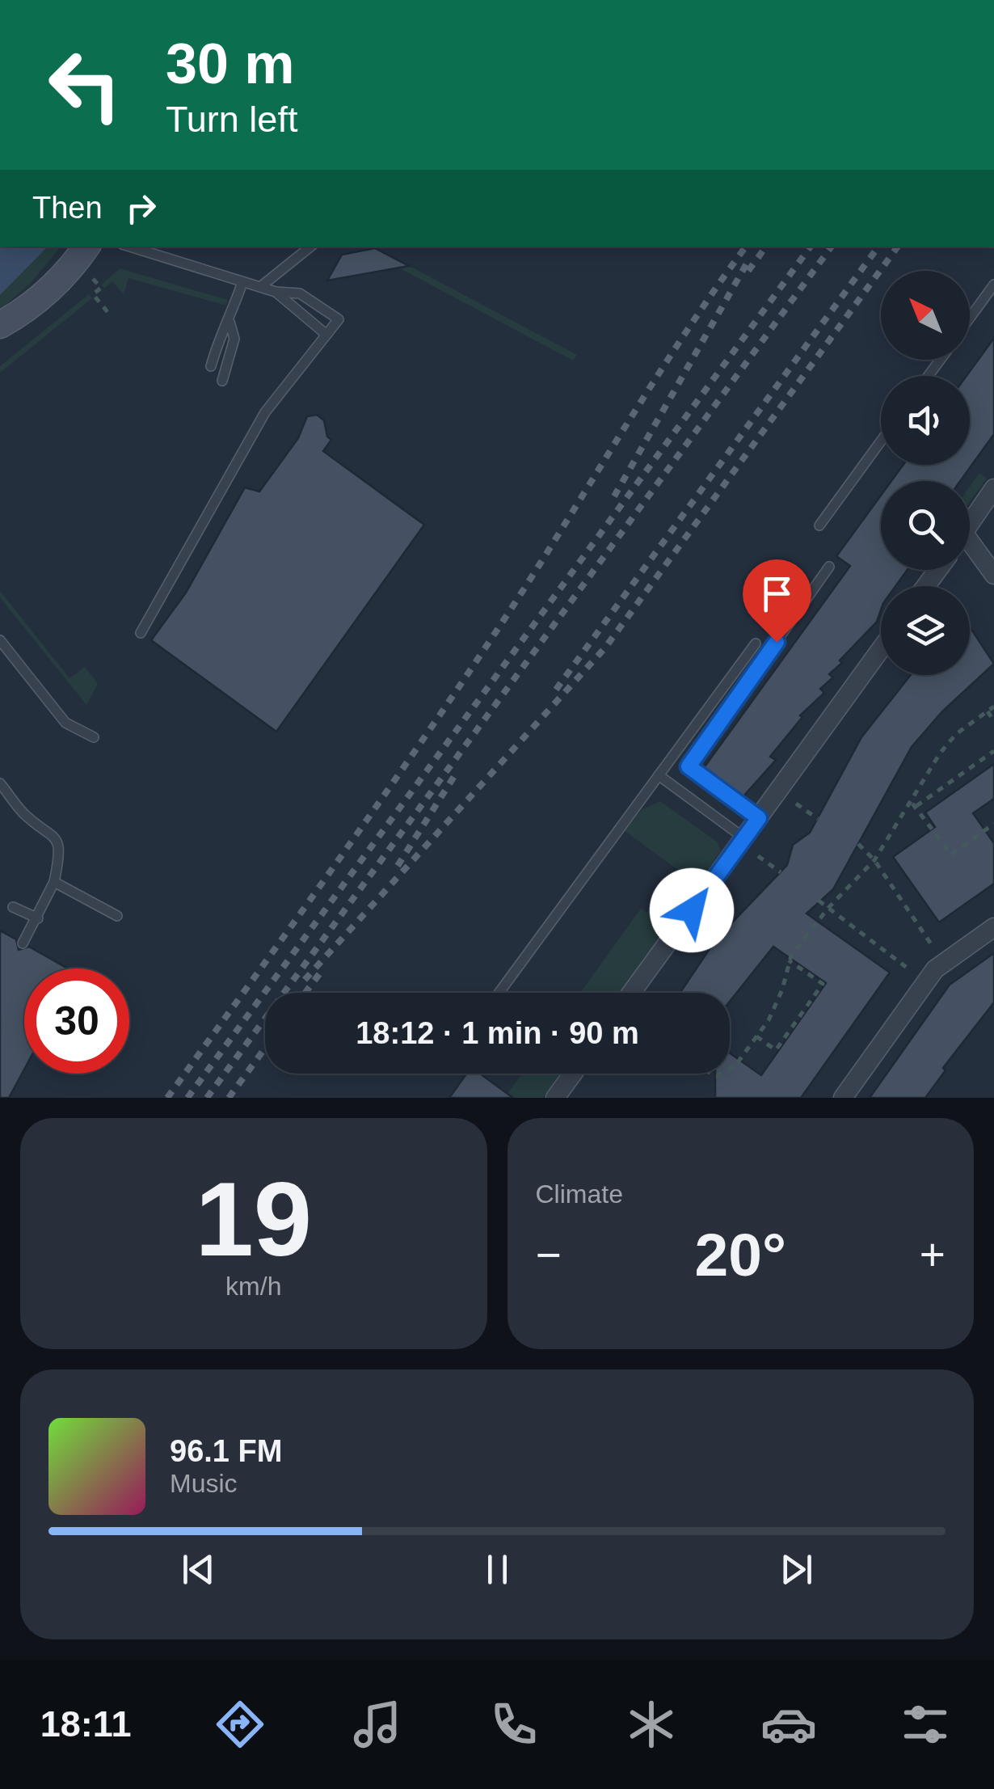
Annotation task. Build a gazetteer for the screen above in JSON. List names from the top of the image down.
{
  "north": "top left",
  "page": {
    "turn": ["30 m", "Turn left"],
    "then": "Then",
    "limit": "30",
    "trip": "18:12 · 1 min · 90 m",
    "tile": [
      ["19", "km/h"],
      "Climate"
    ],
    "heat": ["−", "20°", "+"],
    "song": ["96.1 FM", "Music"],
    "tabs": "18:11"
  }
}
